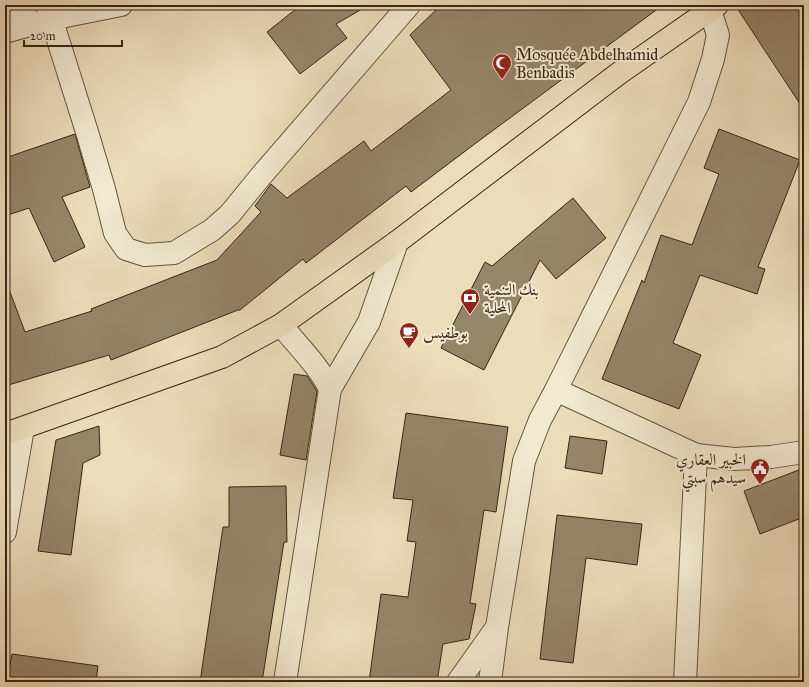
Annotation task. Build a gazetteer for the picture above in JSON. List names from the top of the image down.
{
  "places": {
    "mosque": ["Mosquée Abdelhamid Benbadis"],
    "bank": ["بنك التنمية المحلية"],
    "cafe": ["بوطفيس"],
    "public building": ["الخبير العقاري سيدهم سبتي"]
  },
  "scale_bar": "20 m"
}
